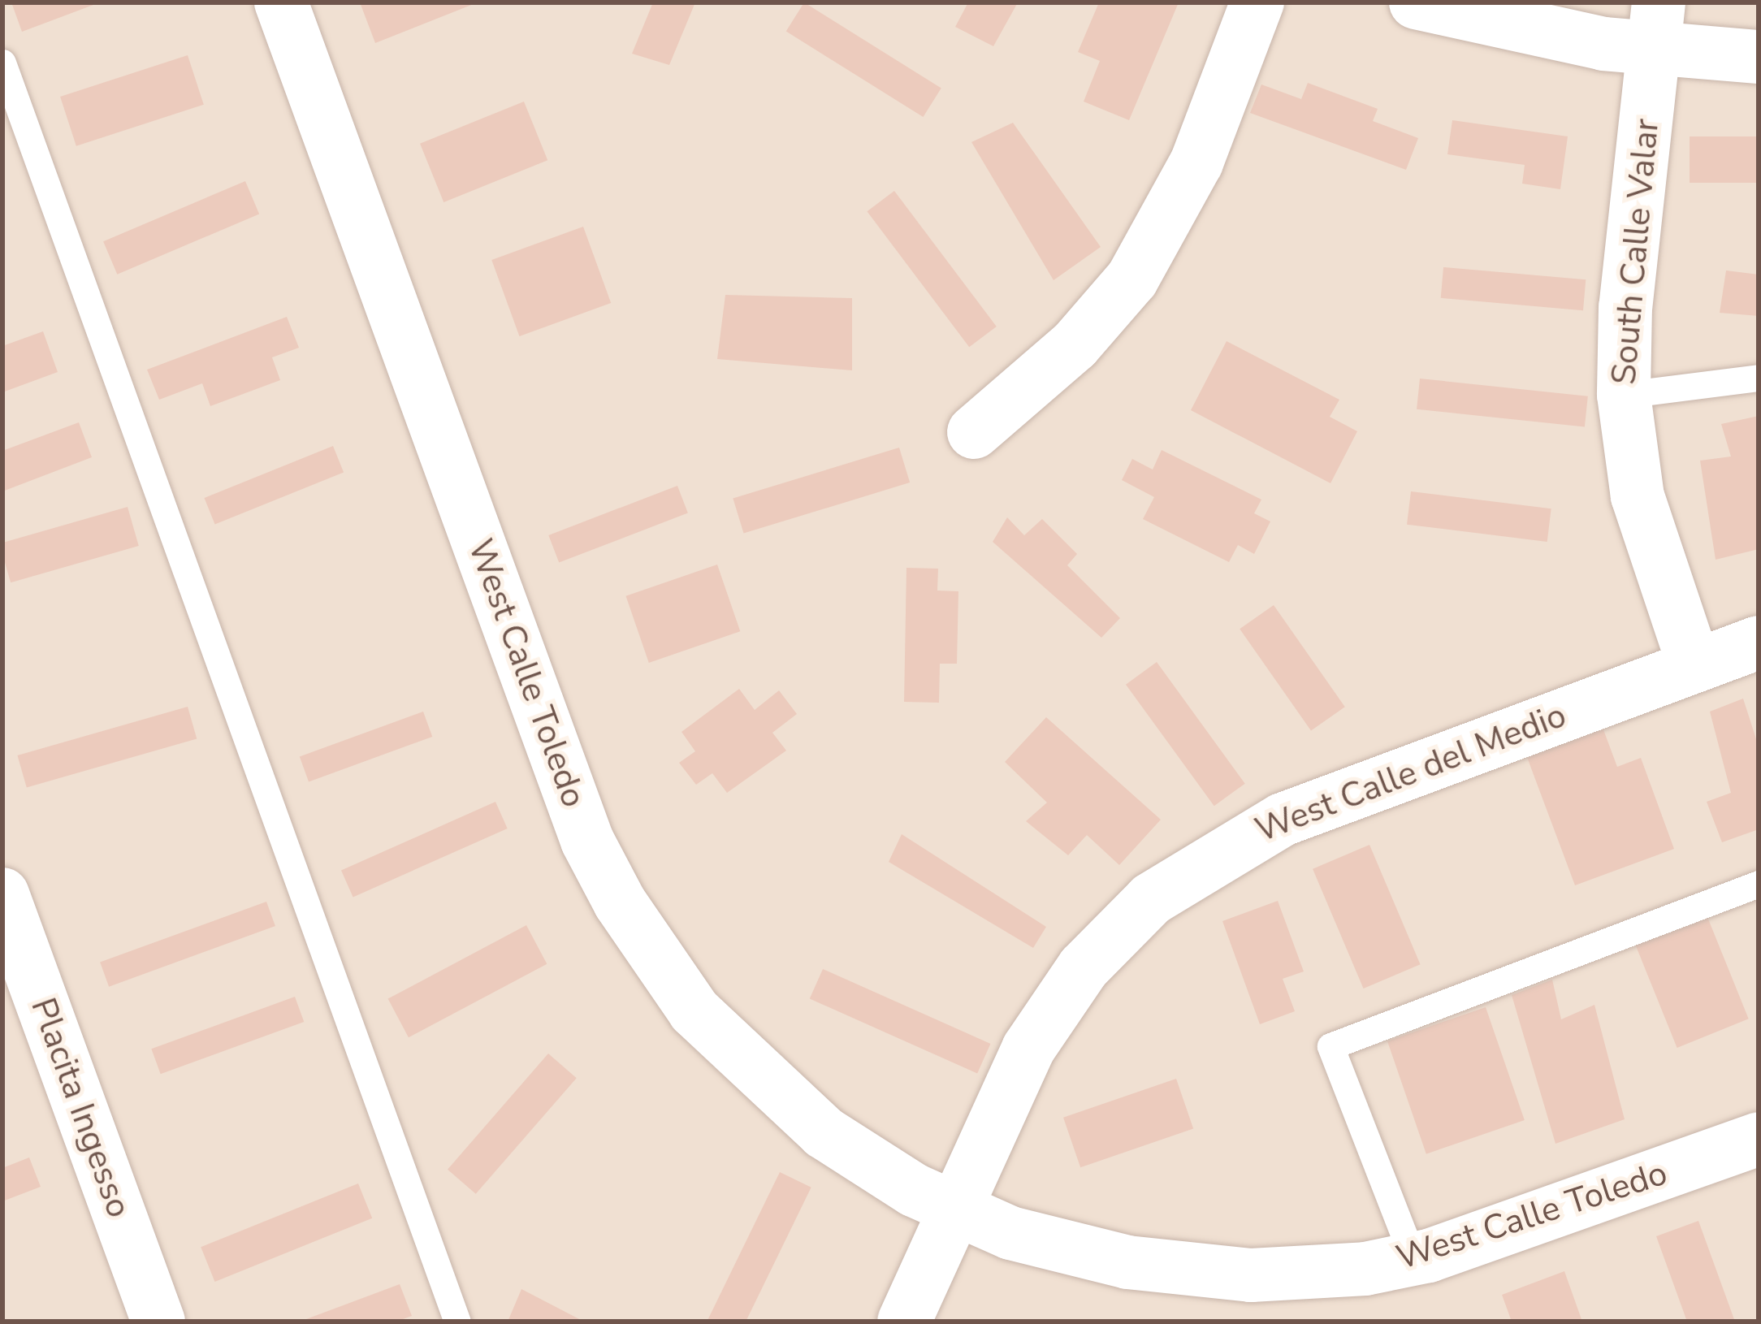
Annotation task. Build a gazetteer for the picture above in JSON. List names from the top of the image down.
{
  "streets": {
    "street": [
      "South Calle Valar",
      "West Calle Toledo",
      "West Calle del Medio",
      "Placita Ingesso"
    ]
  },
  "crossings": [
    ["South Calle Valar", "West Calle del Medio"],
    ["West Calle Toledo", "West Calle del Medio"]
  ]
}
